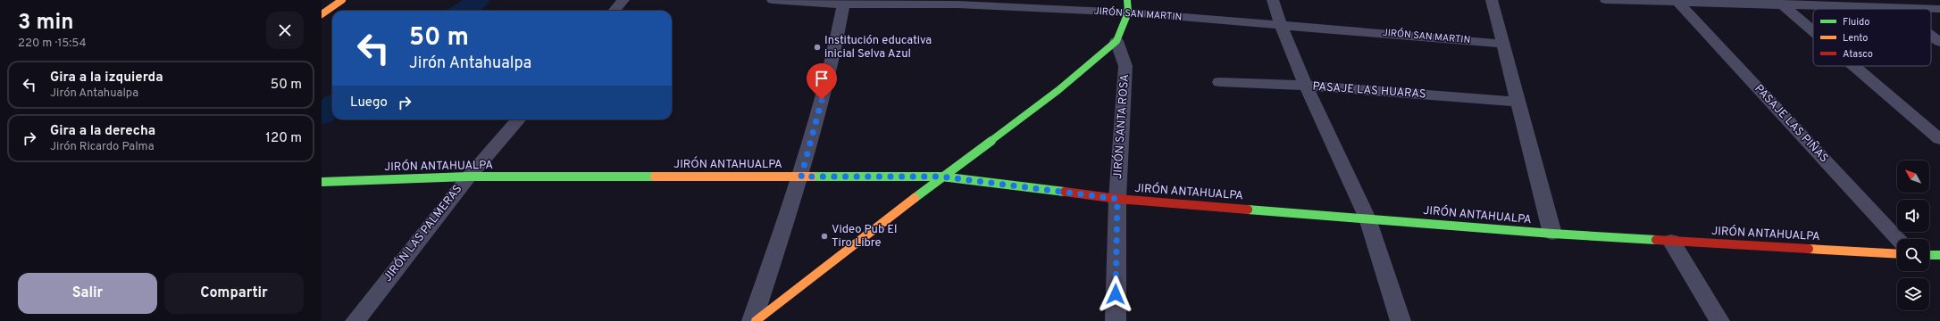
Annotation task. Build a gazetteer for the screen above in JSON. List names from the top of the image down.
{
  "streets": {
    "street": [
      "JIRÓN SAN MARTIN",
      "PASAJE LAS HUARAS",
      "PASAJE LAS PIÑAS",
      "JIRÓN SANTA ROSA",
      "JIRÓN ANTAHUALPA",
      "JIRÓN LAS PALMERAS"
    ]
  },
  "crossings": [
    ["JIRÓN SANTA ROSA", "JIRÓN ANTAHUALPA"],
    ["JIRÓN ANTAHUALPA", "JIRÓN LAS PALMERAS"]
  ],
  "places": ["Institución educativa inicial Selva Azul", "Video Pub El Tiro Libre"],
  "legend": ["Fluido", "Lento", "Atasco"],
  "north": "top left",
  "page": {
    "heading": ["3 min", "220 m · 15:54"],
    "turn": ["50 m", "Jirón Antahualpa"],
    "list": [
      {
        "name": "Gira a la izquierda",
        "note": "Jirón Antahualpa",
        "value": "50 m"
      },
      {
        "name": "Gira a la derecha",
        "note": "Jirón Ricardo Palma",
        "value": "120 m"
      }
    ],
    "then": "Luego",
    "buttons": ["Salir", "Compartir"]
  }
}
